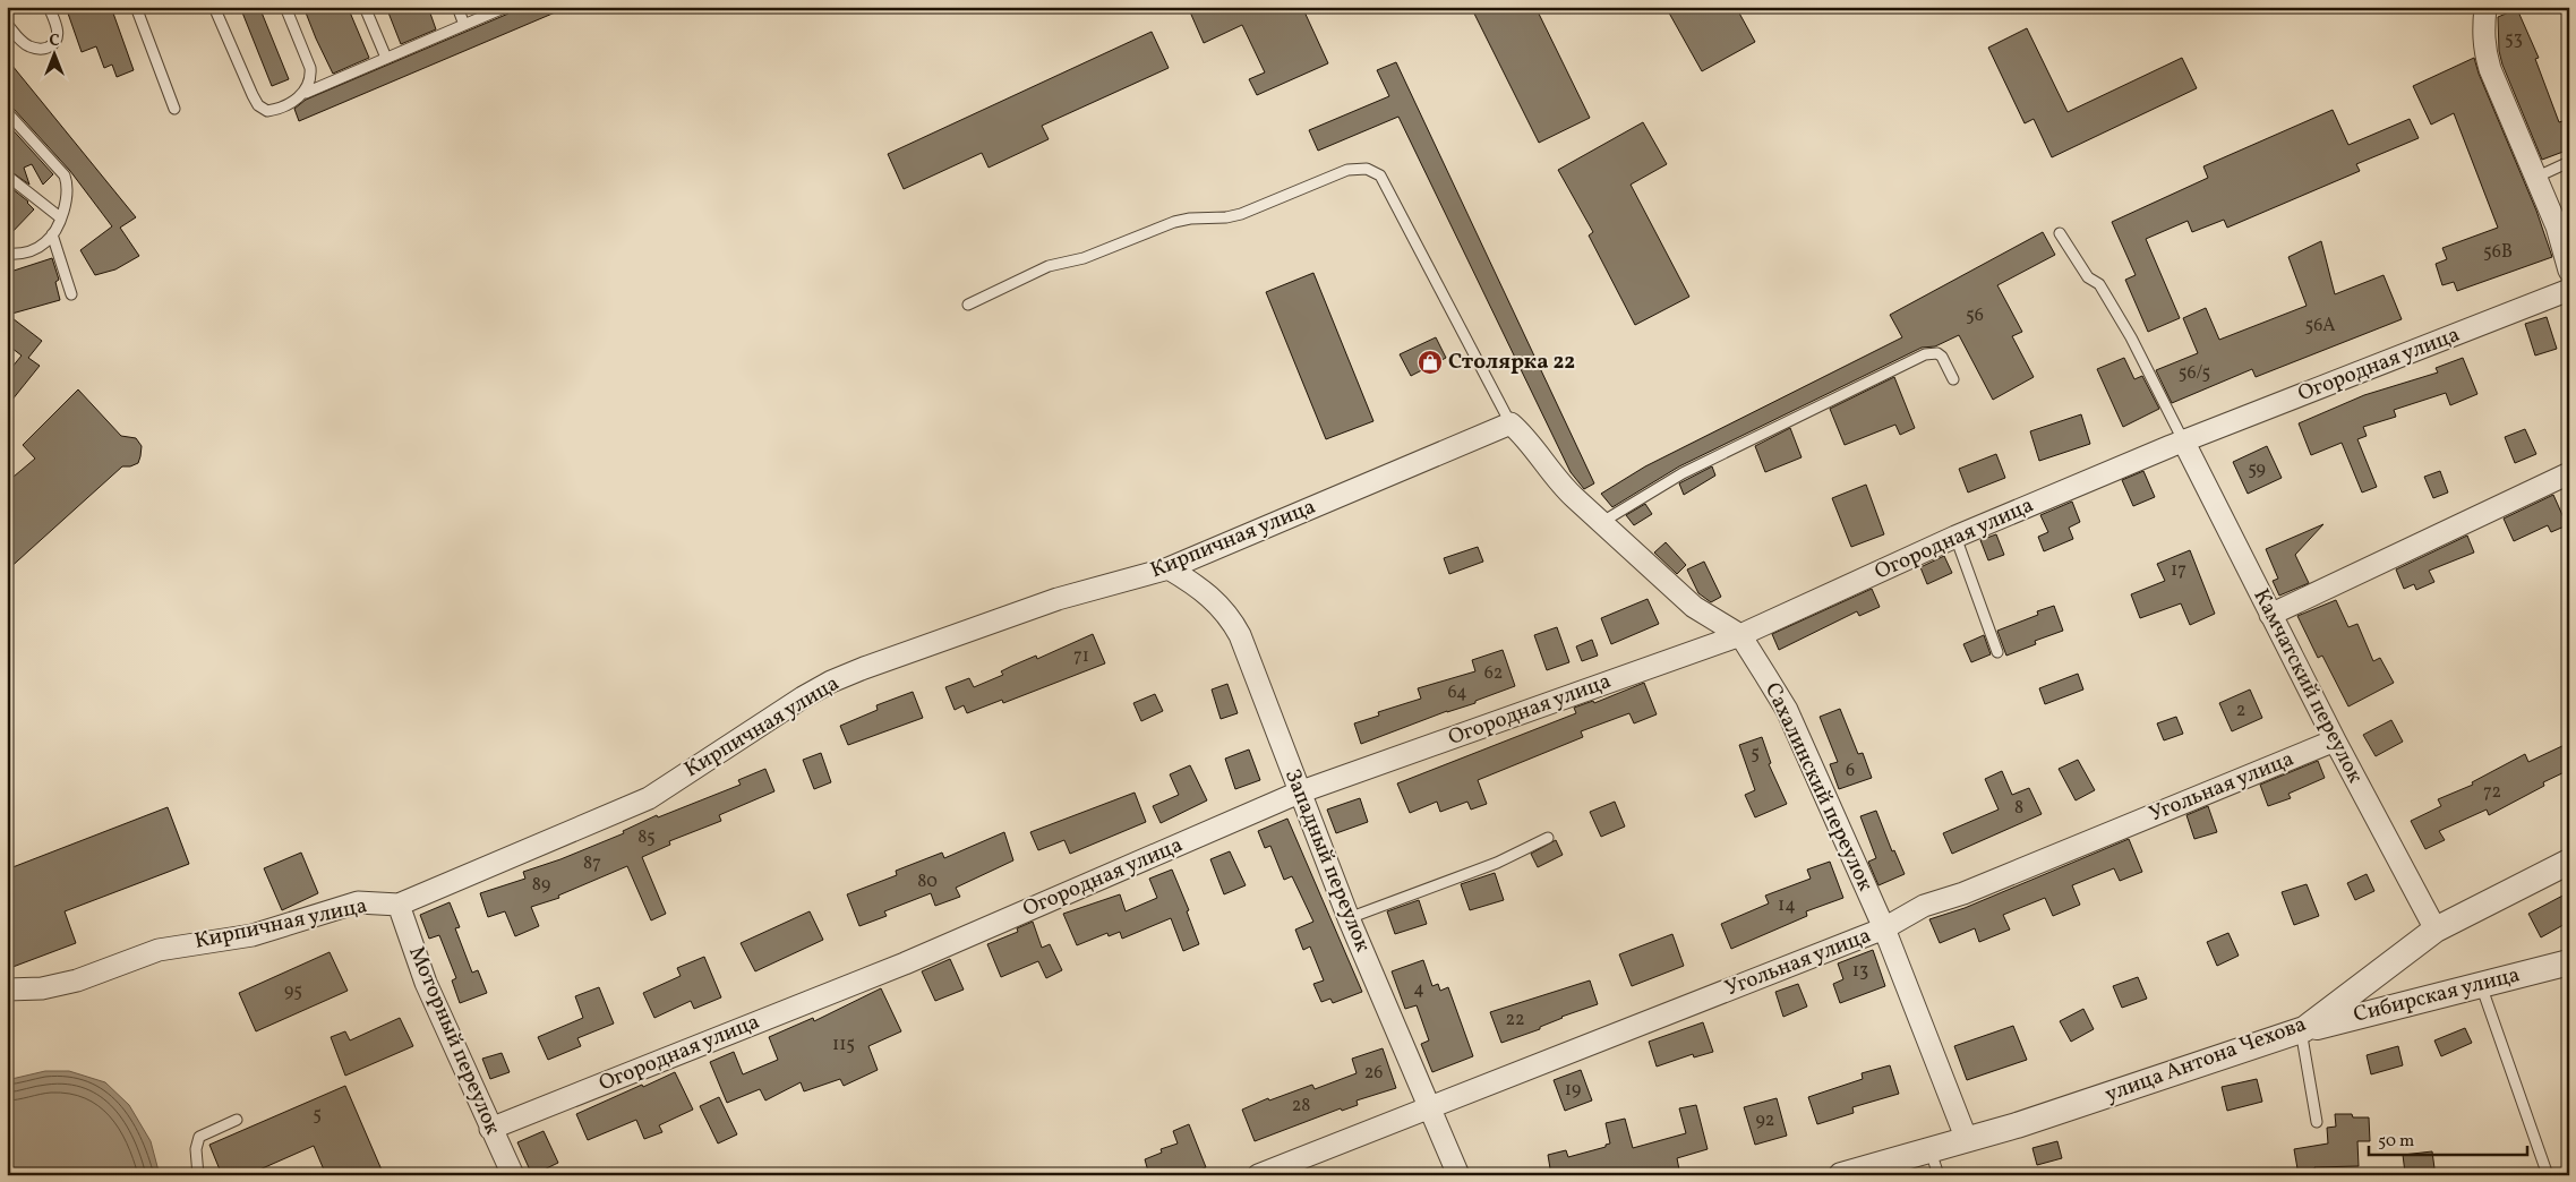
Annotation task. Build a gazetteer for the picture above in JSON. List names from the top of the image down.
{
  "streets": {
    "street": [
      "Огородная улица",
      "Кирпичная улица",
      "Камчатский переулок",
      "Сахалинский переулок",
      "Угольная улица",
      "Западный переулок",
      "Сибирская улица",
      "Моторный переулок",
      "улица Антона Чехова"
    ]
  },
  "crossings": [
    ["Огородная улица", "Камчатский переулок"],
    ["Огородная улица", "Сахалинский переулок"],
    ["Огородная улица", "Западный переулок"],
    ["Огородная улица", "Моторный переулок"],
    ["Кирпичная улица", "Сахалинский переулок"],
    ["Кирпичная улица", "Западный переулок"],
    ["Кирпичная улица", "Моторный переулок"],
    ["Камчатский переулок", "Угольная улица"],
    ["Камчатский переулок", "улица Антона Чехова"],
    ["Сахалинский переулок", "Угольная улица"],
    ["Сахалинский переулок", "улица Антона Чехова"],
    ["Угольная улица", "Западный переулок"],
    ["Сибирская улица", "улица Антона Чехова"]
  ],
  "places": {
    "shop": ["Столярка 22"]
  },
  "house_numbers": [
    "53",
    "56В",
    "56",
    "56А",
    "56/5",
    "59",
    "17",
    "71",
    "62",
    "64",
    "2",
    "5",
    "6",
    "72",
    "8",
    "85",
    "87",
    "80",
    "89",
    "14",
    "13",
    "4",
    "95",
    "22",
    "115",
    "26",
    "19",
    "28",
    "5",
    "92"
  ],
  "scale_bar": "50 m",
  "north": "top"
}
